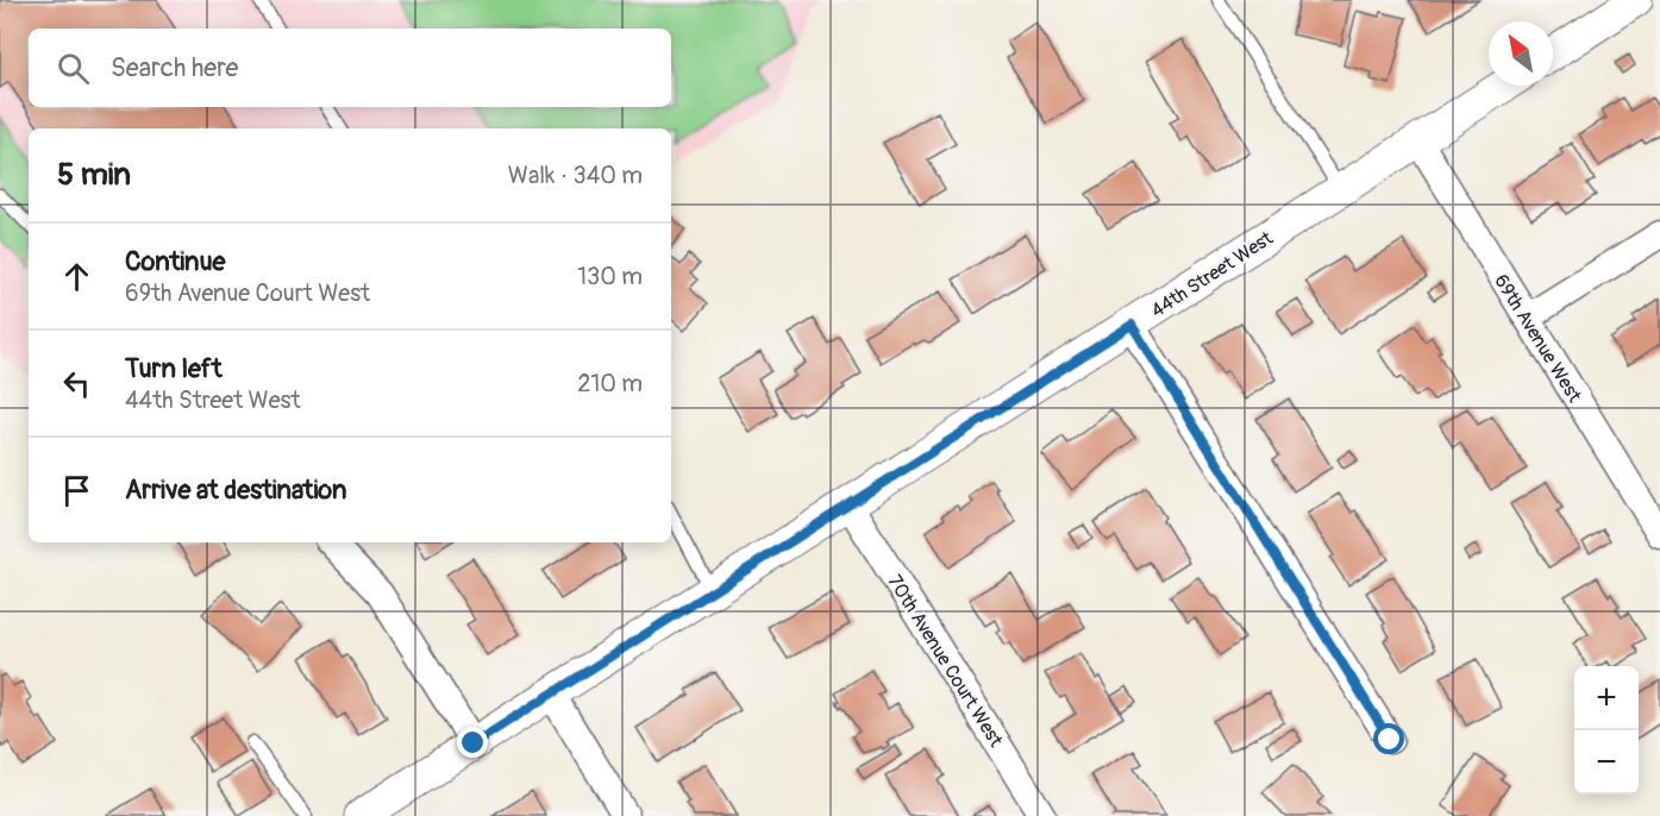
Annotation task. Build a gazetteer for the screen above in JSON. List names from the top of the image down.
{
  "streets": {
    "street": ["44th Street West", "69th Avenue West", "70th Avenue Court West"]
  },
  "crossings": [
    ["44th Street West", "69th Avenue West"],
    ["44th Street West", "70th Avenue Court West"]
  ],
  "north": "top left",
  "page": {
    "search": "Search here",
    "heading": ["5 min", "Walk · 340 m"],
    "list": [
      ["Continue", "69th Avenue Court West", "130 m"],
      ["Turn left", "44th Street West", "210 m"],
      "Arrive at destination"
    ],
    "map_buttons": ["+", "−"]
  }
}
